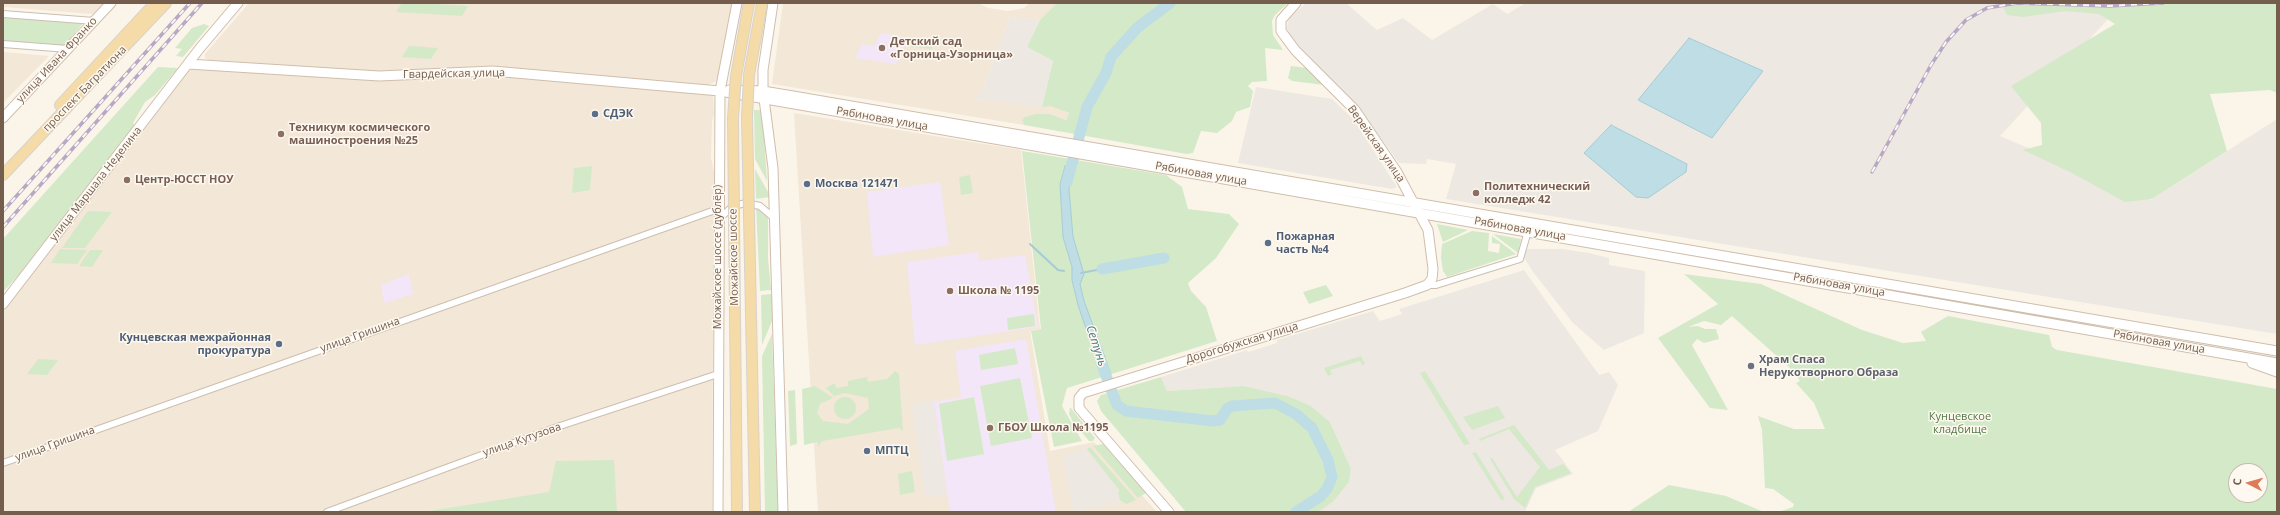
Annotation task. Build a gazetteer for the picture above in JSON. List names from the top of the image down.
{
  "streets": {
    "main road": [
      "улица Ивана Франко",
      "Гвардейская улица",
      "проспект Багратиона",
      "Рябиновая улица",
      "Верейская улица",
      "улица Маршала Неделина",
      "Можайское шоссе (дублёр)",
      "Можайское шоссе",
      "Дорогобужская улица"
    ],
    "street": ["улица Гришина", "улица Кутузова"]
  },
  "crossings": [
    ["Гвардейская улица", "Рябиновая улица"],
    ["Гвардейская улица", "улица Маршала Неделина"],
    ["Гвардейская улица", "Можайское шоссе (дублёр)"],
    ["Рябиновая улица", "Верейская улица"],
    ["Рябиновая улица", "Дорогобужская улица"],
    ["Верейская улица", "Дорогобужская улица"],
    ["Можайское шоссе (дублёр)", "улица Гришина"],
    ["Можайское шоссе (дублёр)", "улица Кутузова"]
  ],
  "water": ["Сетунь"],
  "parks": ["Кунцевское кладбище"],
  "places": [
    "Детский сад «Горница-Узорница»",
    "СДЭК",
    "Техникум космического машиностроения №25",
    "Центр-ЮССТ НОУ",
    "Москва 121471",
    "Политехнический колледж 42",
    "Пожарная часть №4",
    "Школа № 1195",
    "Кунцевская межрайонная прокуратура",
    "Храм Спаса Нерукотворного Образа",
    "ГБОУ Школа №1195",
    "МПТЦ"
  ],
  "north": "left"
}
